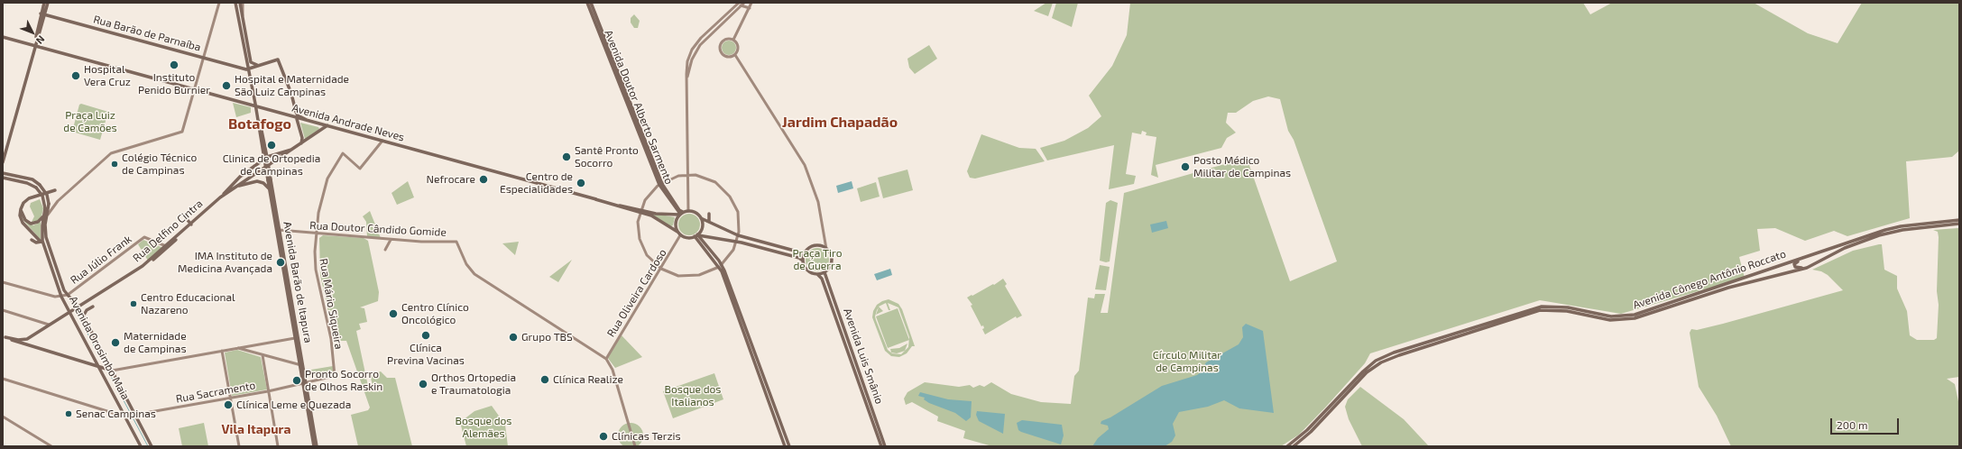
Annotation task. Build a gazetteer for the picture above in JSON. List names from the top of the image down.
{
  "streets": {
    "main road": [
      "Rua Barão de Parnaíba",
      "Avenida Doutor Alberto Sarmento",
      "Avenida Andrade Neves",
      "Rua Doutor Cândido Gomide",
      "Rua Delfino Cintra",
      "Rua Júlio Frank",
      "Avenida Cônego Antônio Roccato",
      "Avenida Barão de Itapura",
      "Rua Oliveira Cardoso",
      "Rua Mário Siqueira",
      "Avenida Orosimbo Maia",
      "Avenida Luis Smânio",
      "Rua Sacramento"
    ]
  },
  "crossings": [
    ["Rua Barão de Parnaíba", "Avenida Barão de Itapura"],
    ["Avenida Doutor Alberto Sarmento", "Avenida Andrade Neves"],
    ["Avenida Doutor Alberto Sarmento", "Rua Oliveira Cardoso"],
    ["Avenida Andrade Neves", "Avenida Barão de Itapura"],
    ["Avenida Andrade Neves", "Rua Oliveira Cardoso"],
    ["Avenida Andrade Neves", "Rua Mário Siqueira"],
    ["Rua Doutor Cândido Gomide", "Avenida Barão de Itapura"],
    ["Rua Doutor Cândido Gomide", "Rua Oliveira Cardoso"],
    ["Rua Doutor Cândido Gomide", "Rua Mário Siqueira"],
    ["Rua Delfino Cintra", "Rua Júlio Frank"],
    ["Rua Delfino Cintra", "Avenida Orosimbo Maia"],
    ["Rua Júlio Frank", "Avenida Orosimbo Maia"],
    ["Avenida Barão de Itapura", "Rua Sacramento"],
    ["Rua Mário Siqueira", "Rua Sacramento"],
    ["Avenida Orosimbo Maia", "Rua Sacramento"]
  ],
  "districts": ["Jardim Chapadão", "Botafogo", "Vila Itapura"],
  "parks": [
    "Praça Luiz de Camões",
    "Praça Tiro de Guerra",
    "Círculo Militar de Campinas",
    "Bosque dos Italianos",
    "Bosque dos Alemães"
  ],
  "places": [
    "Instituto Penido Burnier",
    "Hospital Vera Cruz",
    "Hospital e Maternidade São Luiz Campinas",
    "Clinica de Ortopedia de Campinas",
    "Santê Pronto Socorro",
    "Colégio Técnico de Campinas",
    "Posto Médico Militar de Campinas",
    "Nefrocare",
    "Centro de Especialidades",
    "IMA Instituto de Medicina Avançada",
    "Centro Educacional Nazareno",
    "Centro Clínico Oncológico",
    "Clínica Previna Vacinas",
    "Grupo TBS",
    "Maternidade de Campinas",
    "Clínica Realize",
    "Pronto Socorro de Olhos Raskin",
    "Orthos Ortopedia e Traumatologia",
    "Clínica Leme e Quezada",
    "Senac Campinas",
    "Clínicas Terzis"
  ],
  "scale_bar": "200 m",
  "north": "bottom right"
}
